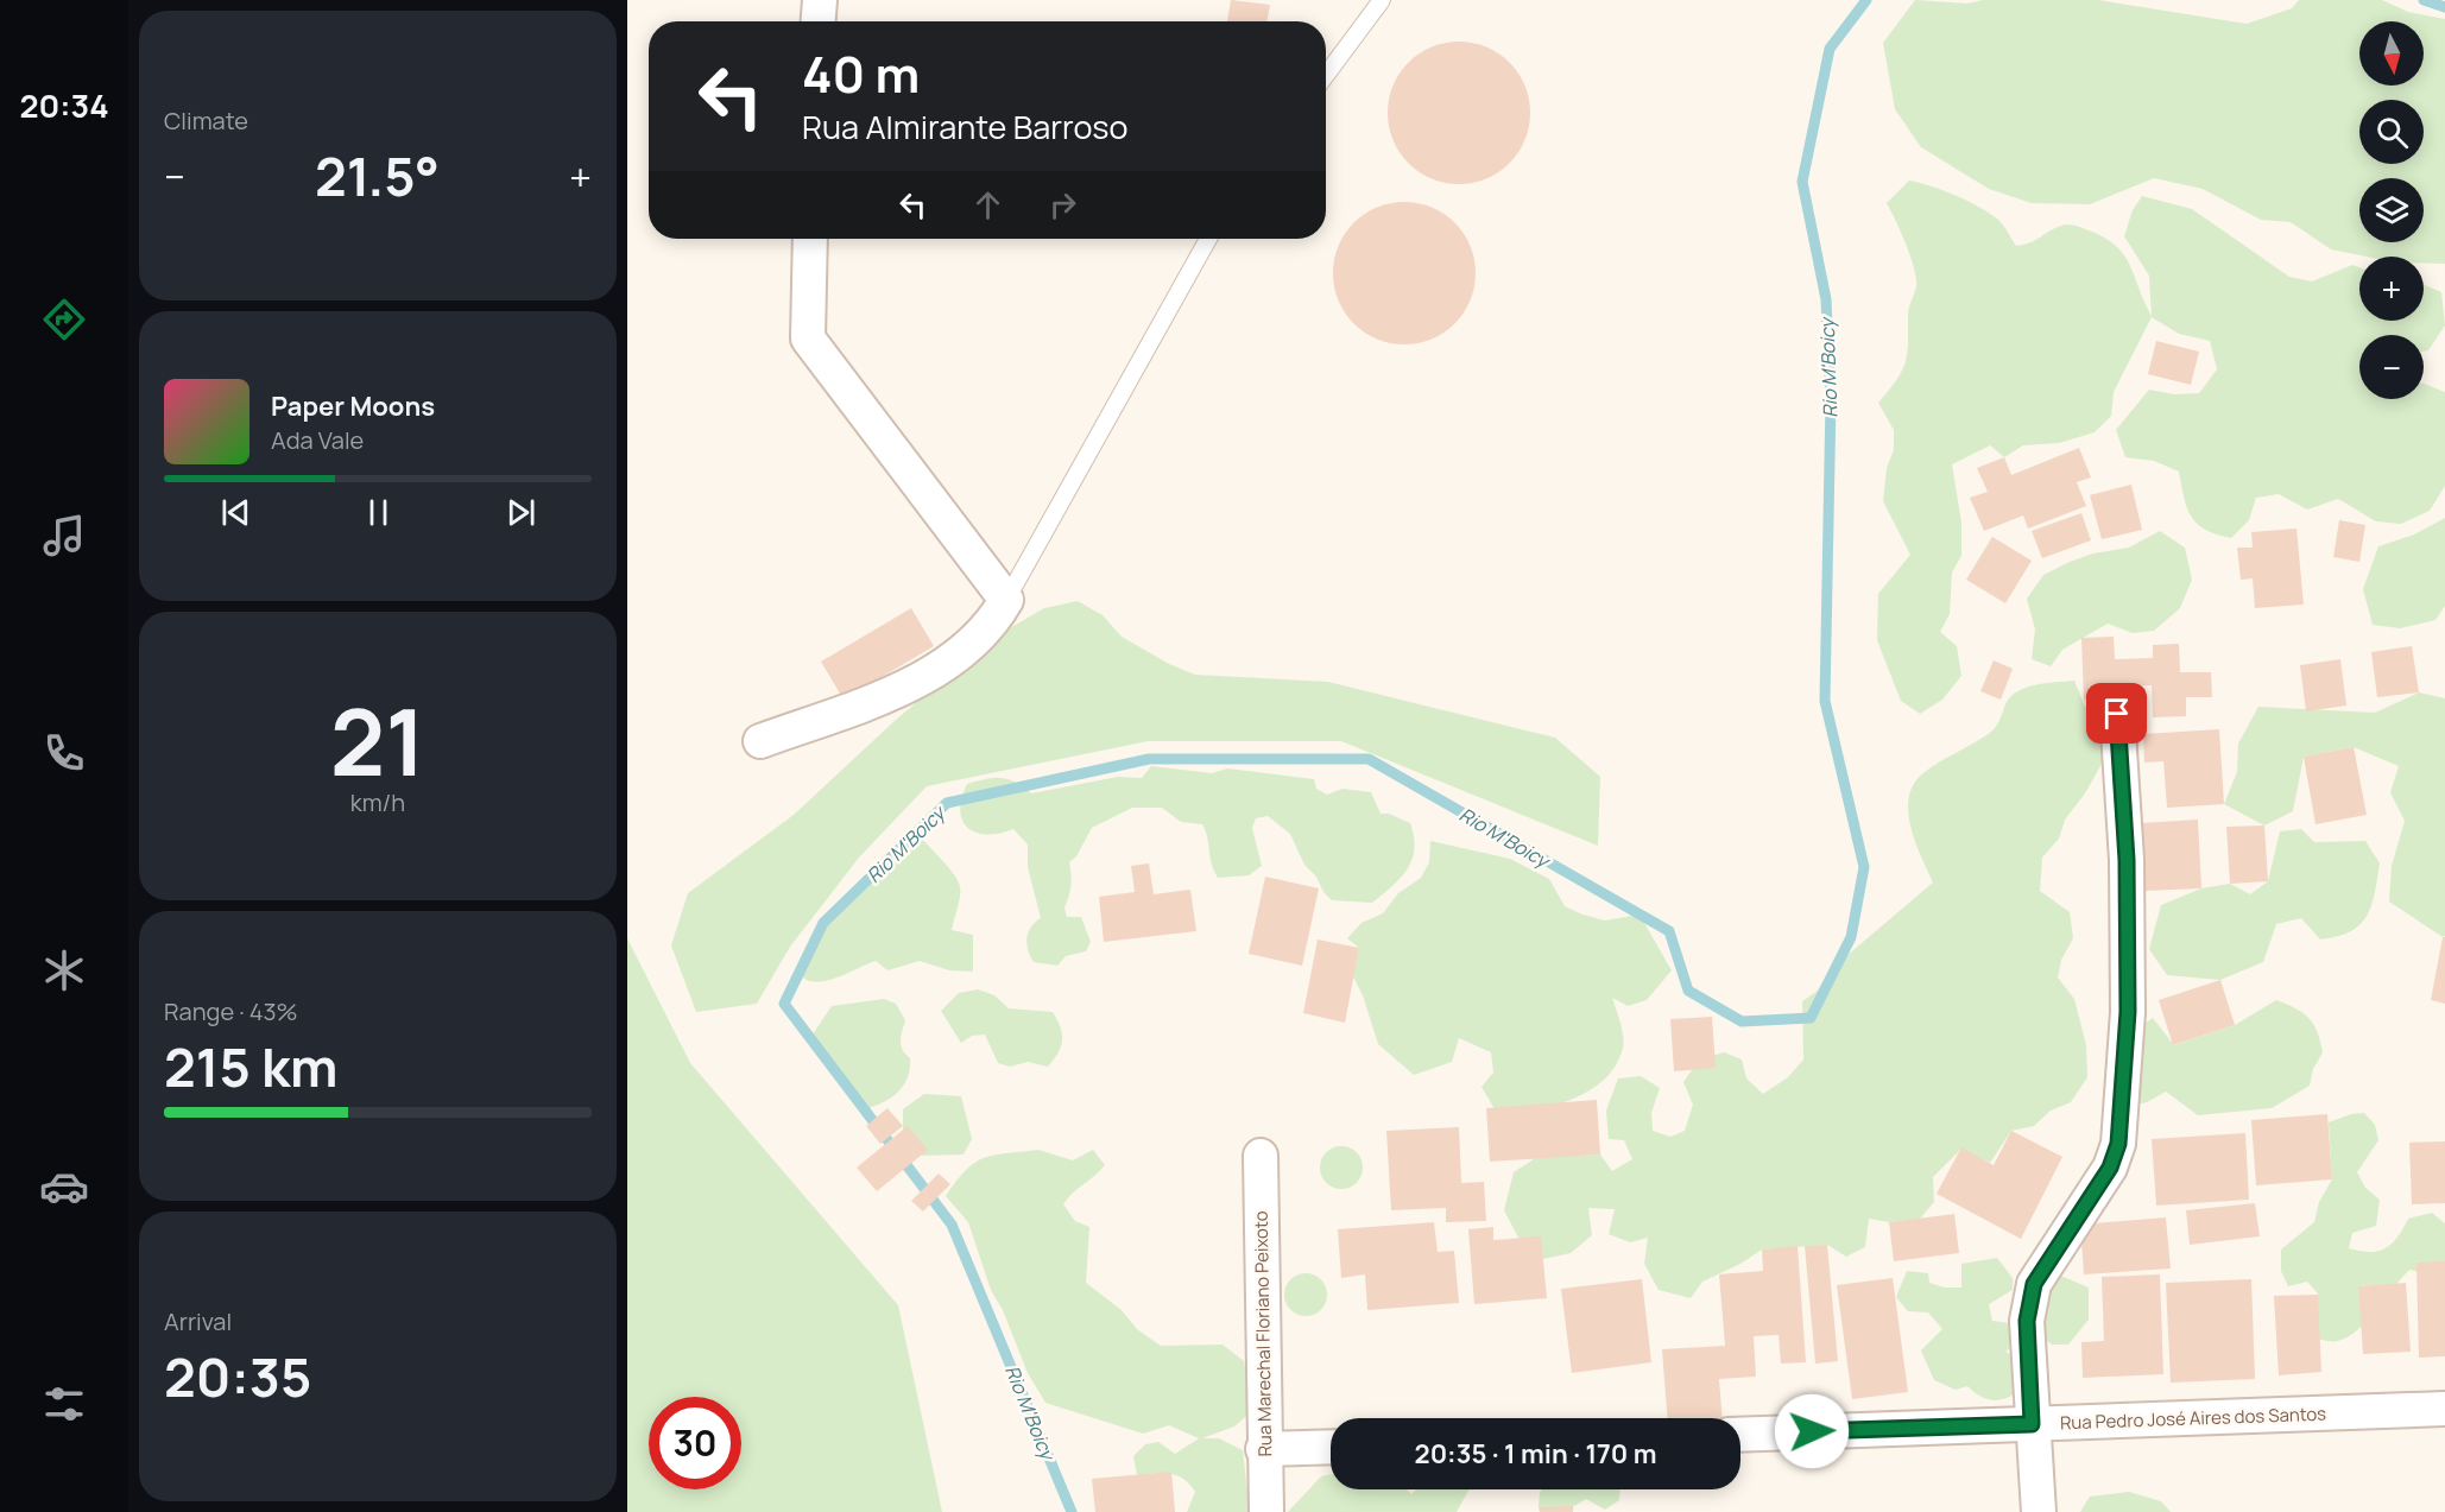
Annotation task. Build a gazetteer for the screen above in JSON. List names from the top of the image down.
{
  "streets": {
    "street": ["Rua Marechal Floriano Peixoto", "Rua Pedro José Aires dos Santos"]
  },
  "water": ["Rio M'Boicy"],
  "north": "bottom",
  "page": {
    "tabs": "20:34",
    "tile": [
      "Climate",
      ["21", "km/h"],
      ["Range · 43%", "215 km"],
      ["Arrival", "20:35"]
    ],
    "map_buttons": ["+", "−"],
    "turn": ["40 m", "Rua Almirante Barroso"],
    "heat": ["−", "21.5°", "+"],
    "song": ["Paper Moons", "Ada Vale"],
    "limit": "30",
    "trip": "20:35 · 1 min · 170 m"
  }
}
